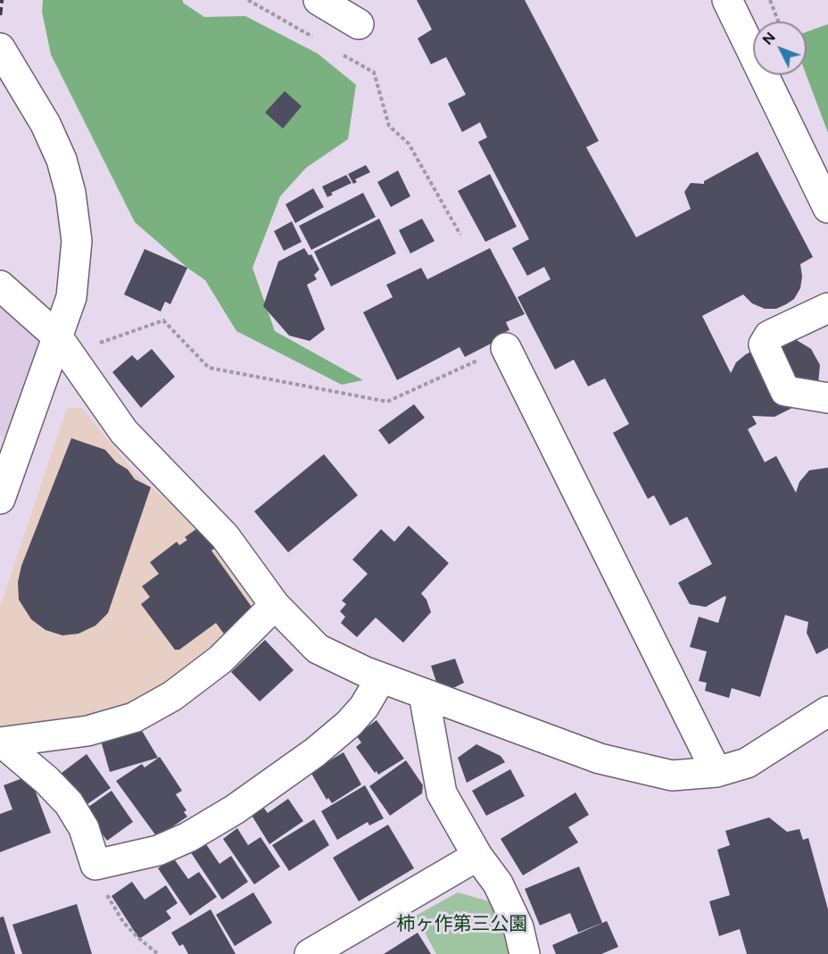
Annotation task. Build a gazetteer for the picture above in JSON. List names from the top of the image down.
{
  "parks": ["柿ヶ作第三公園"],
  "north": "top left"
}
